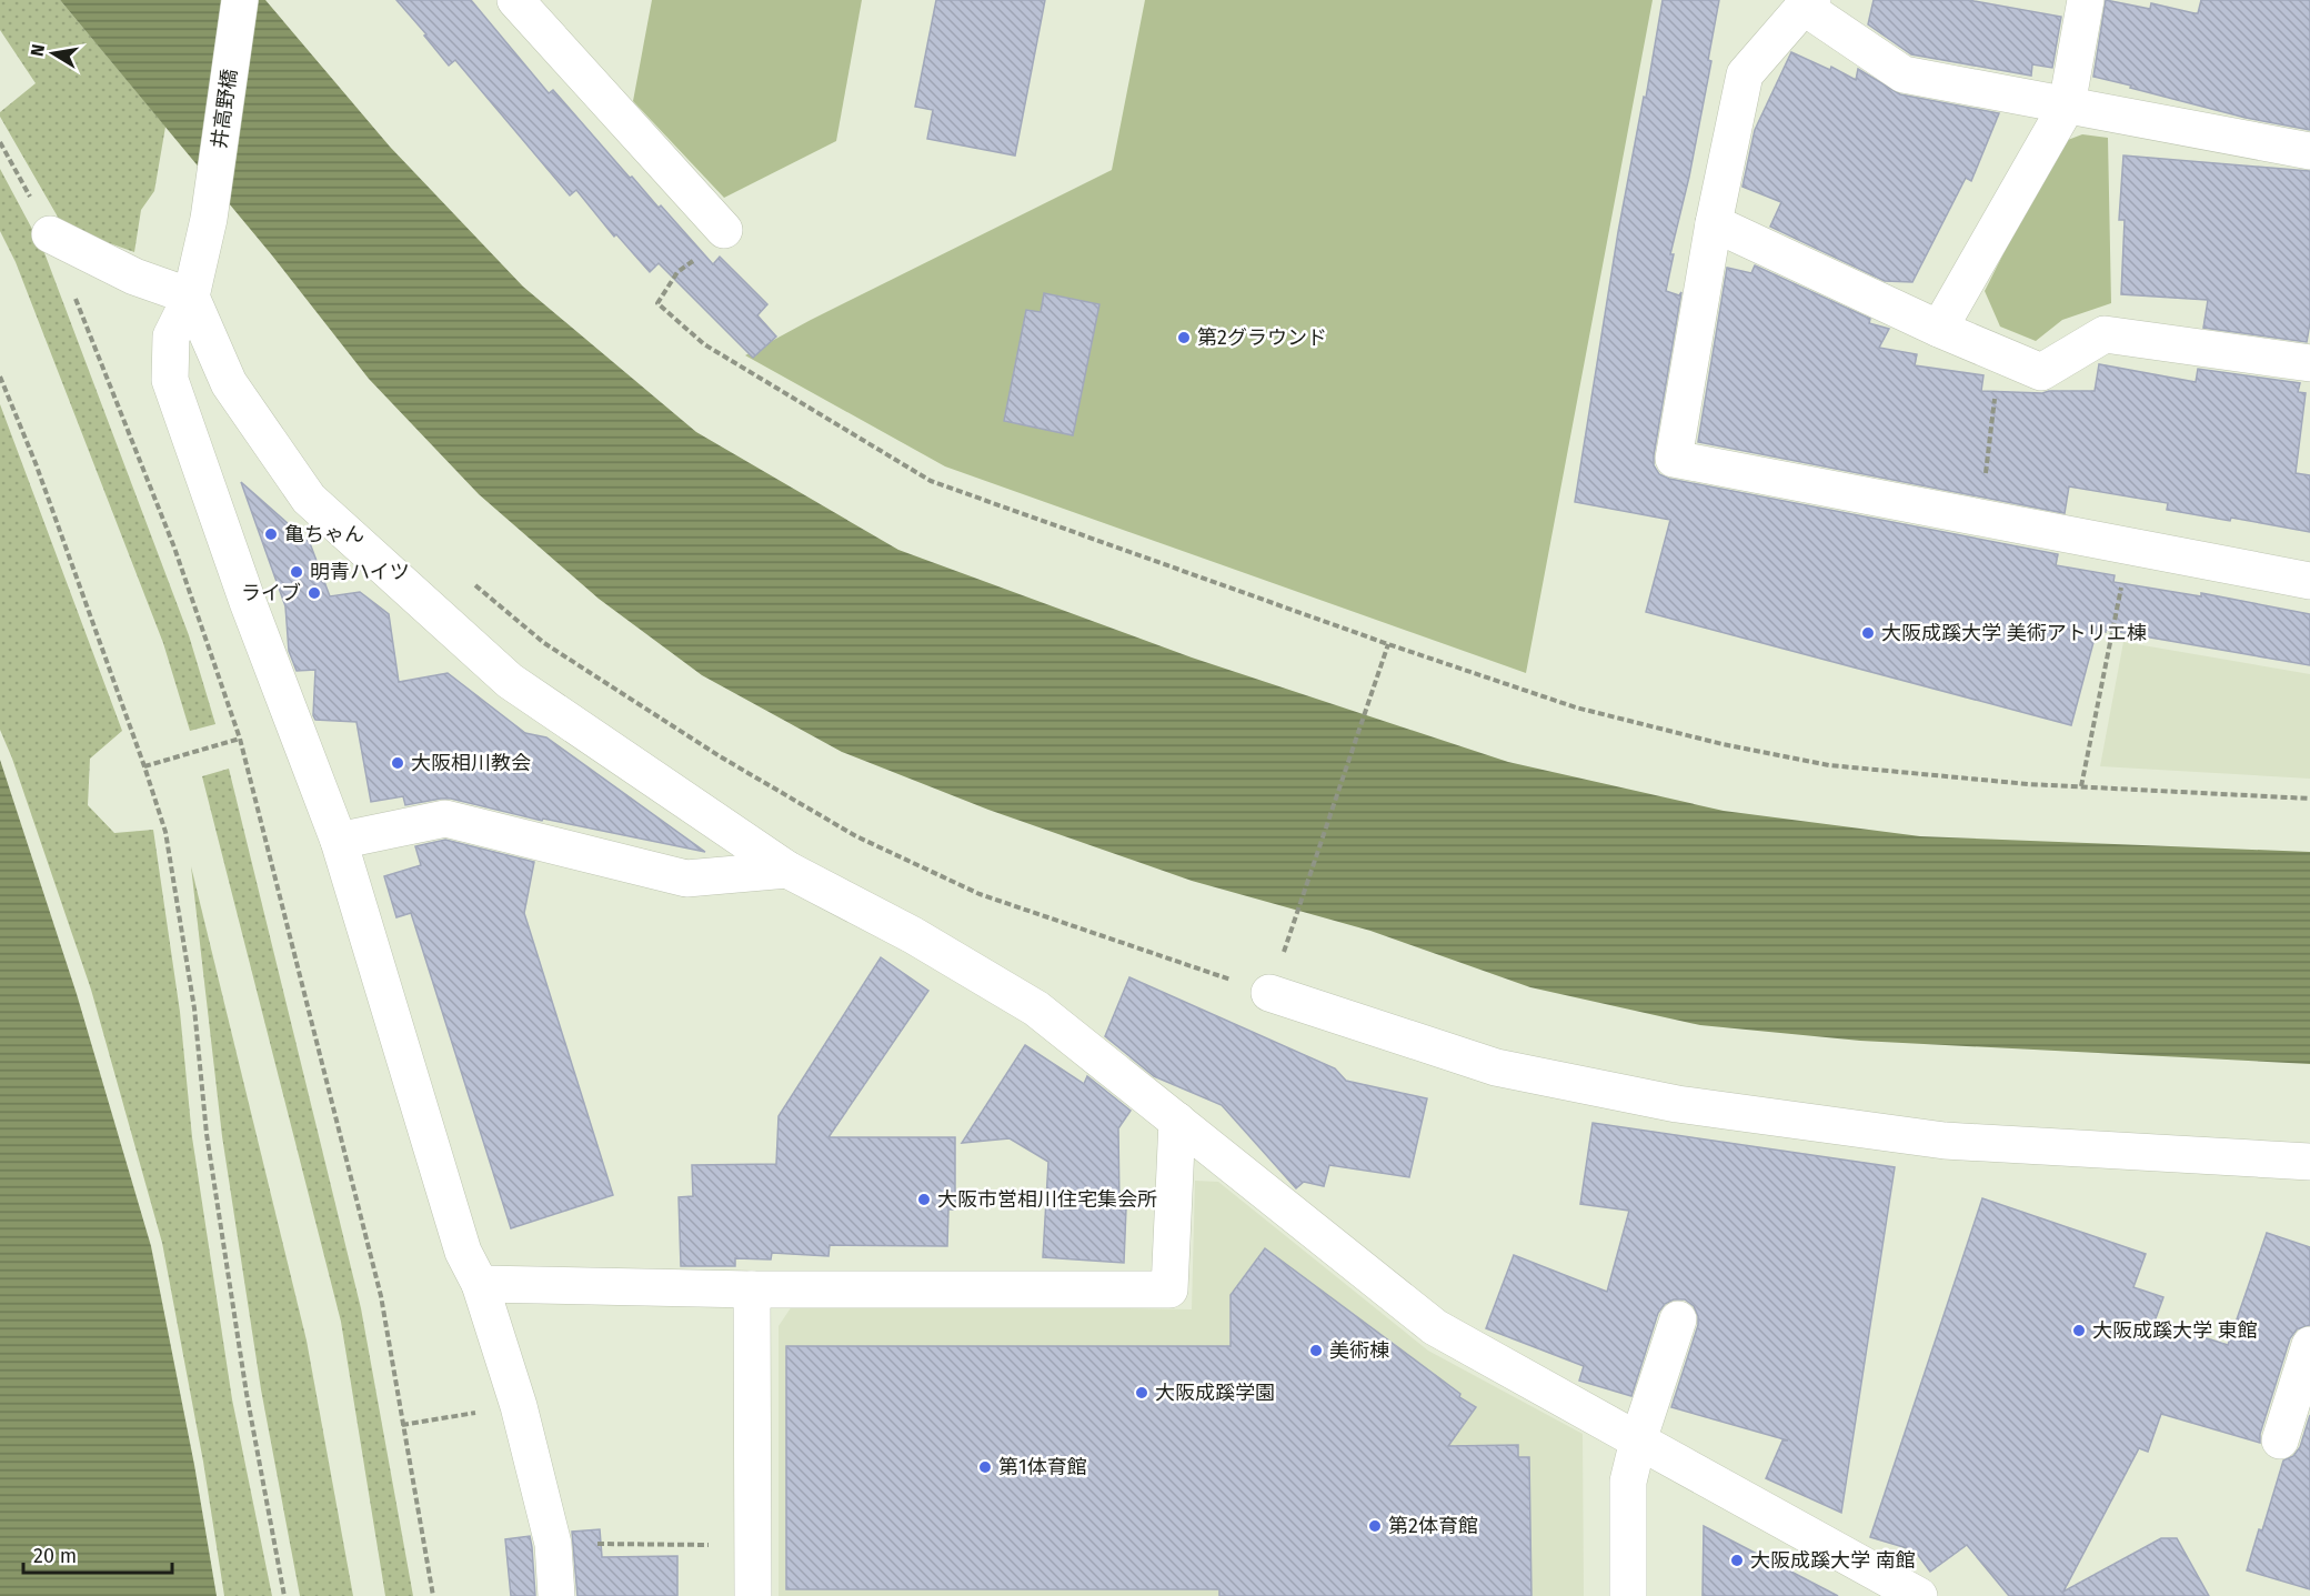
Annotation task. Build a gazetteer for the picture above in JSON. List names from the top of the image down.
{
  "streets": {
    "street": ["井高野橋"]
  },
  "places": [
    "第2グラウンド",
    "亀ちゃん",
    "明青ハイツ",
    "ライブ",
    "大阪成蹊大学 美術アトリエ棟",
    "大阪相川教会",
    "大阪市営相川住宅集会所",
    "大阪成蹊大学 東館",
    "美術棟",
    "大阪成蹊学園",
    "第1体育館",
    "第2体育館",
    "大阪成蹊大学 南館"
  ],
  "scale_bar": "20 m",
  "north": "left"
}
